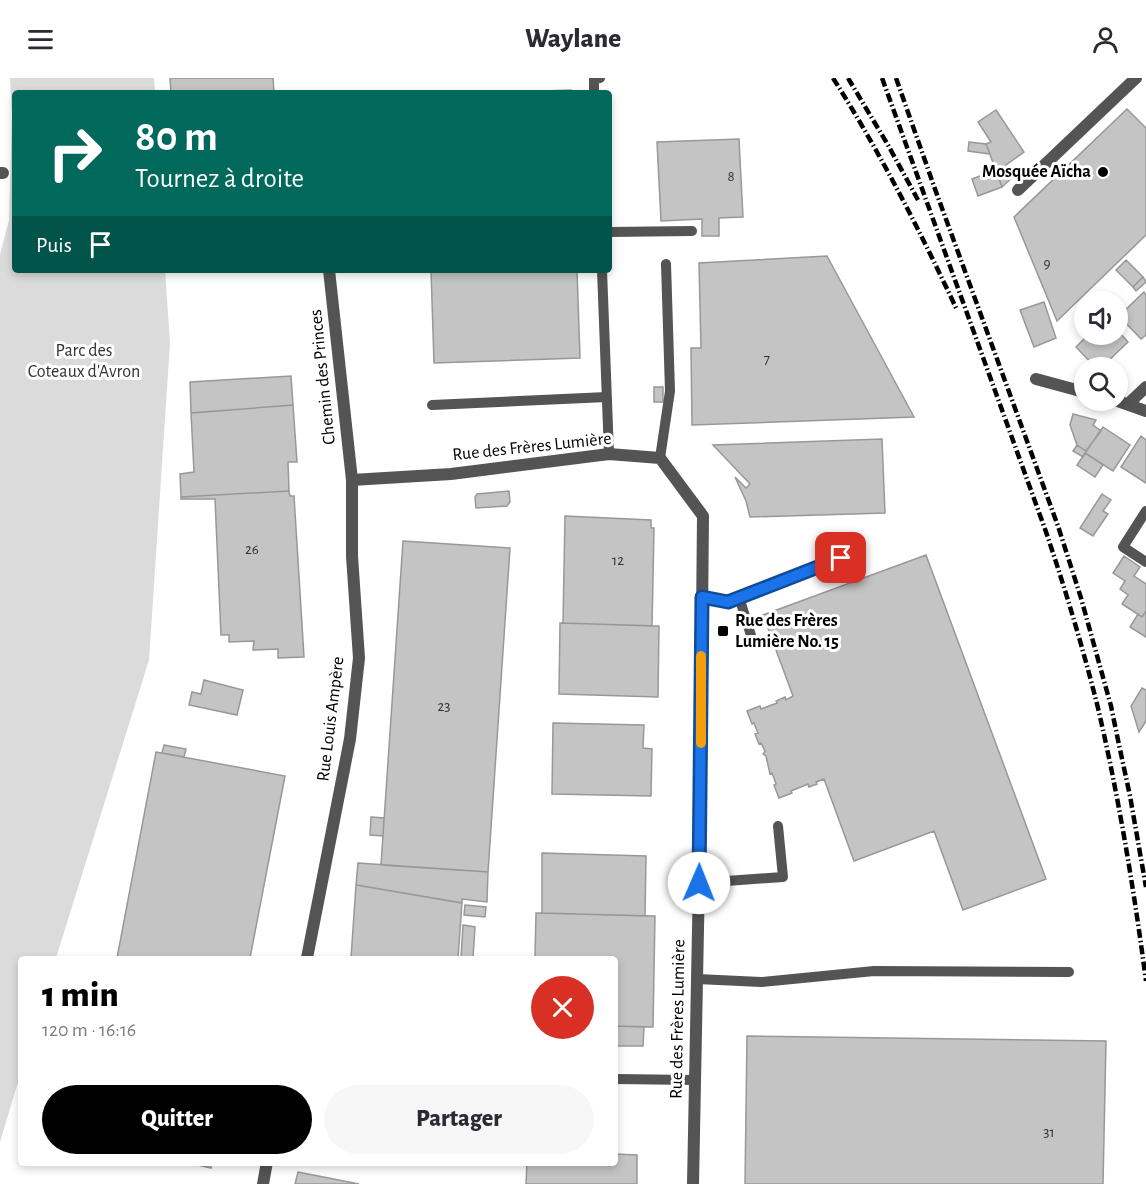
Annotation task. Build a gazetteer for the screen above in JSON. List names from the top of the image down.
{
  "streets": {
    "street": ["Chemin des Princes", "Rue des Frères Lumière", "Rue Louis Ampère"]
  },
  "crossings": [
    ["Chemin des Princes", "Rue des Frères Lumière"],
    ["Chemin des Princes", "Rue Louis Ampère"],
    ["Rue des Frères Lumière", "Rue Louis Ampère"]
  ],
  "parks": ["Parc des Coteaux d'Avron"],
  "places": {
    "other": ["Mosquée Aïcha"],
    "transit": ["Rue des Frères Lumière No. 15"]
  },
  "house_numbers": [
    "8",
    "9",
    "7",
    "26",
    "12",
    "23",
    "31"
  ],
  "page": {
    "header": "Waylane",
    "turn": ["80 m", "Tournez à droite"],
    "then": "Puis",
    "heading": ["1 min", "120 m · 16:16"],
    "buttons": ["Quitter", "Partager"]
  }
}
